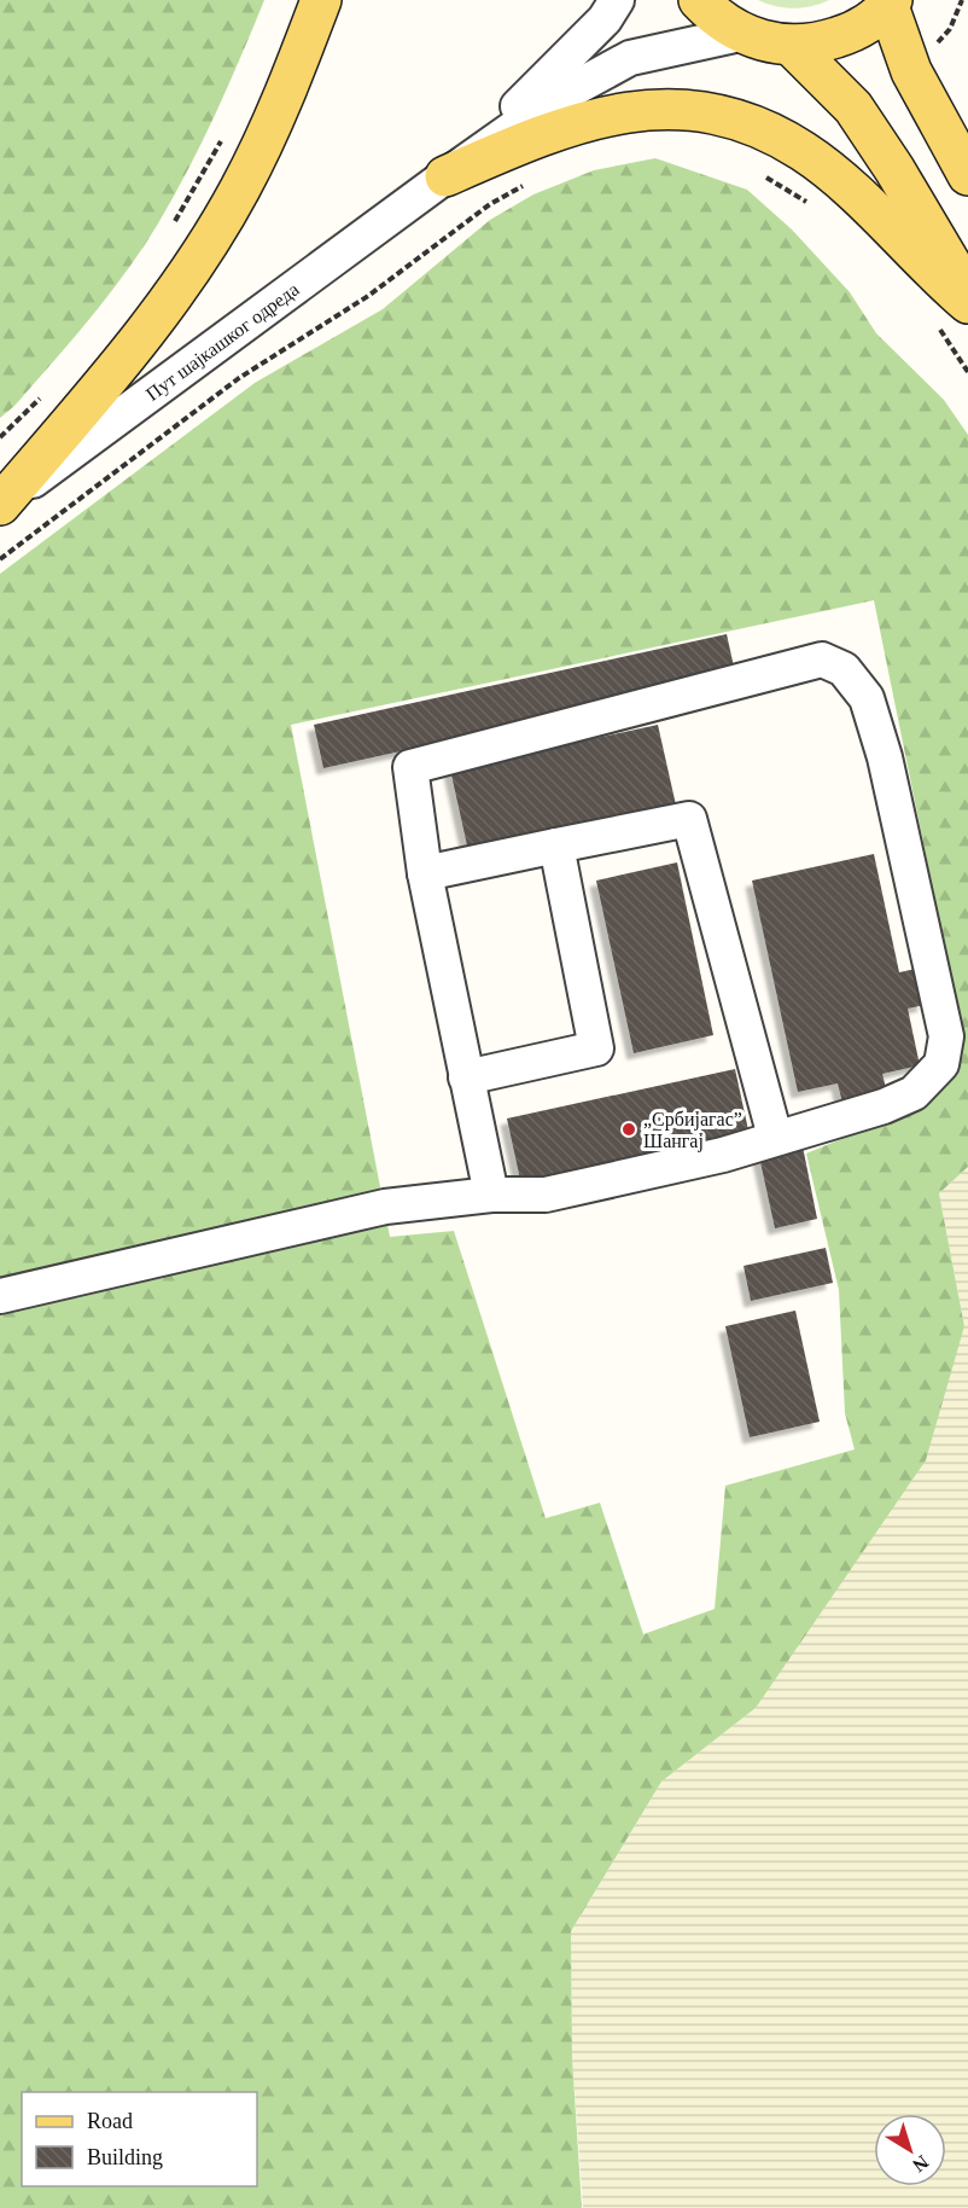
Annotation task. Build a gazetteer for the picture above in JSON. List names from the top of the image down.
{
  "streets": {
    "street": ["Пут шајкашког одреда"]
  },
  "places": ["„Србијагас” Шангај"],
  "legend": ["Road", "Building"],
  "north": "bottom right"
}
